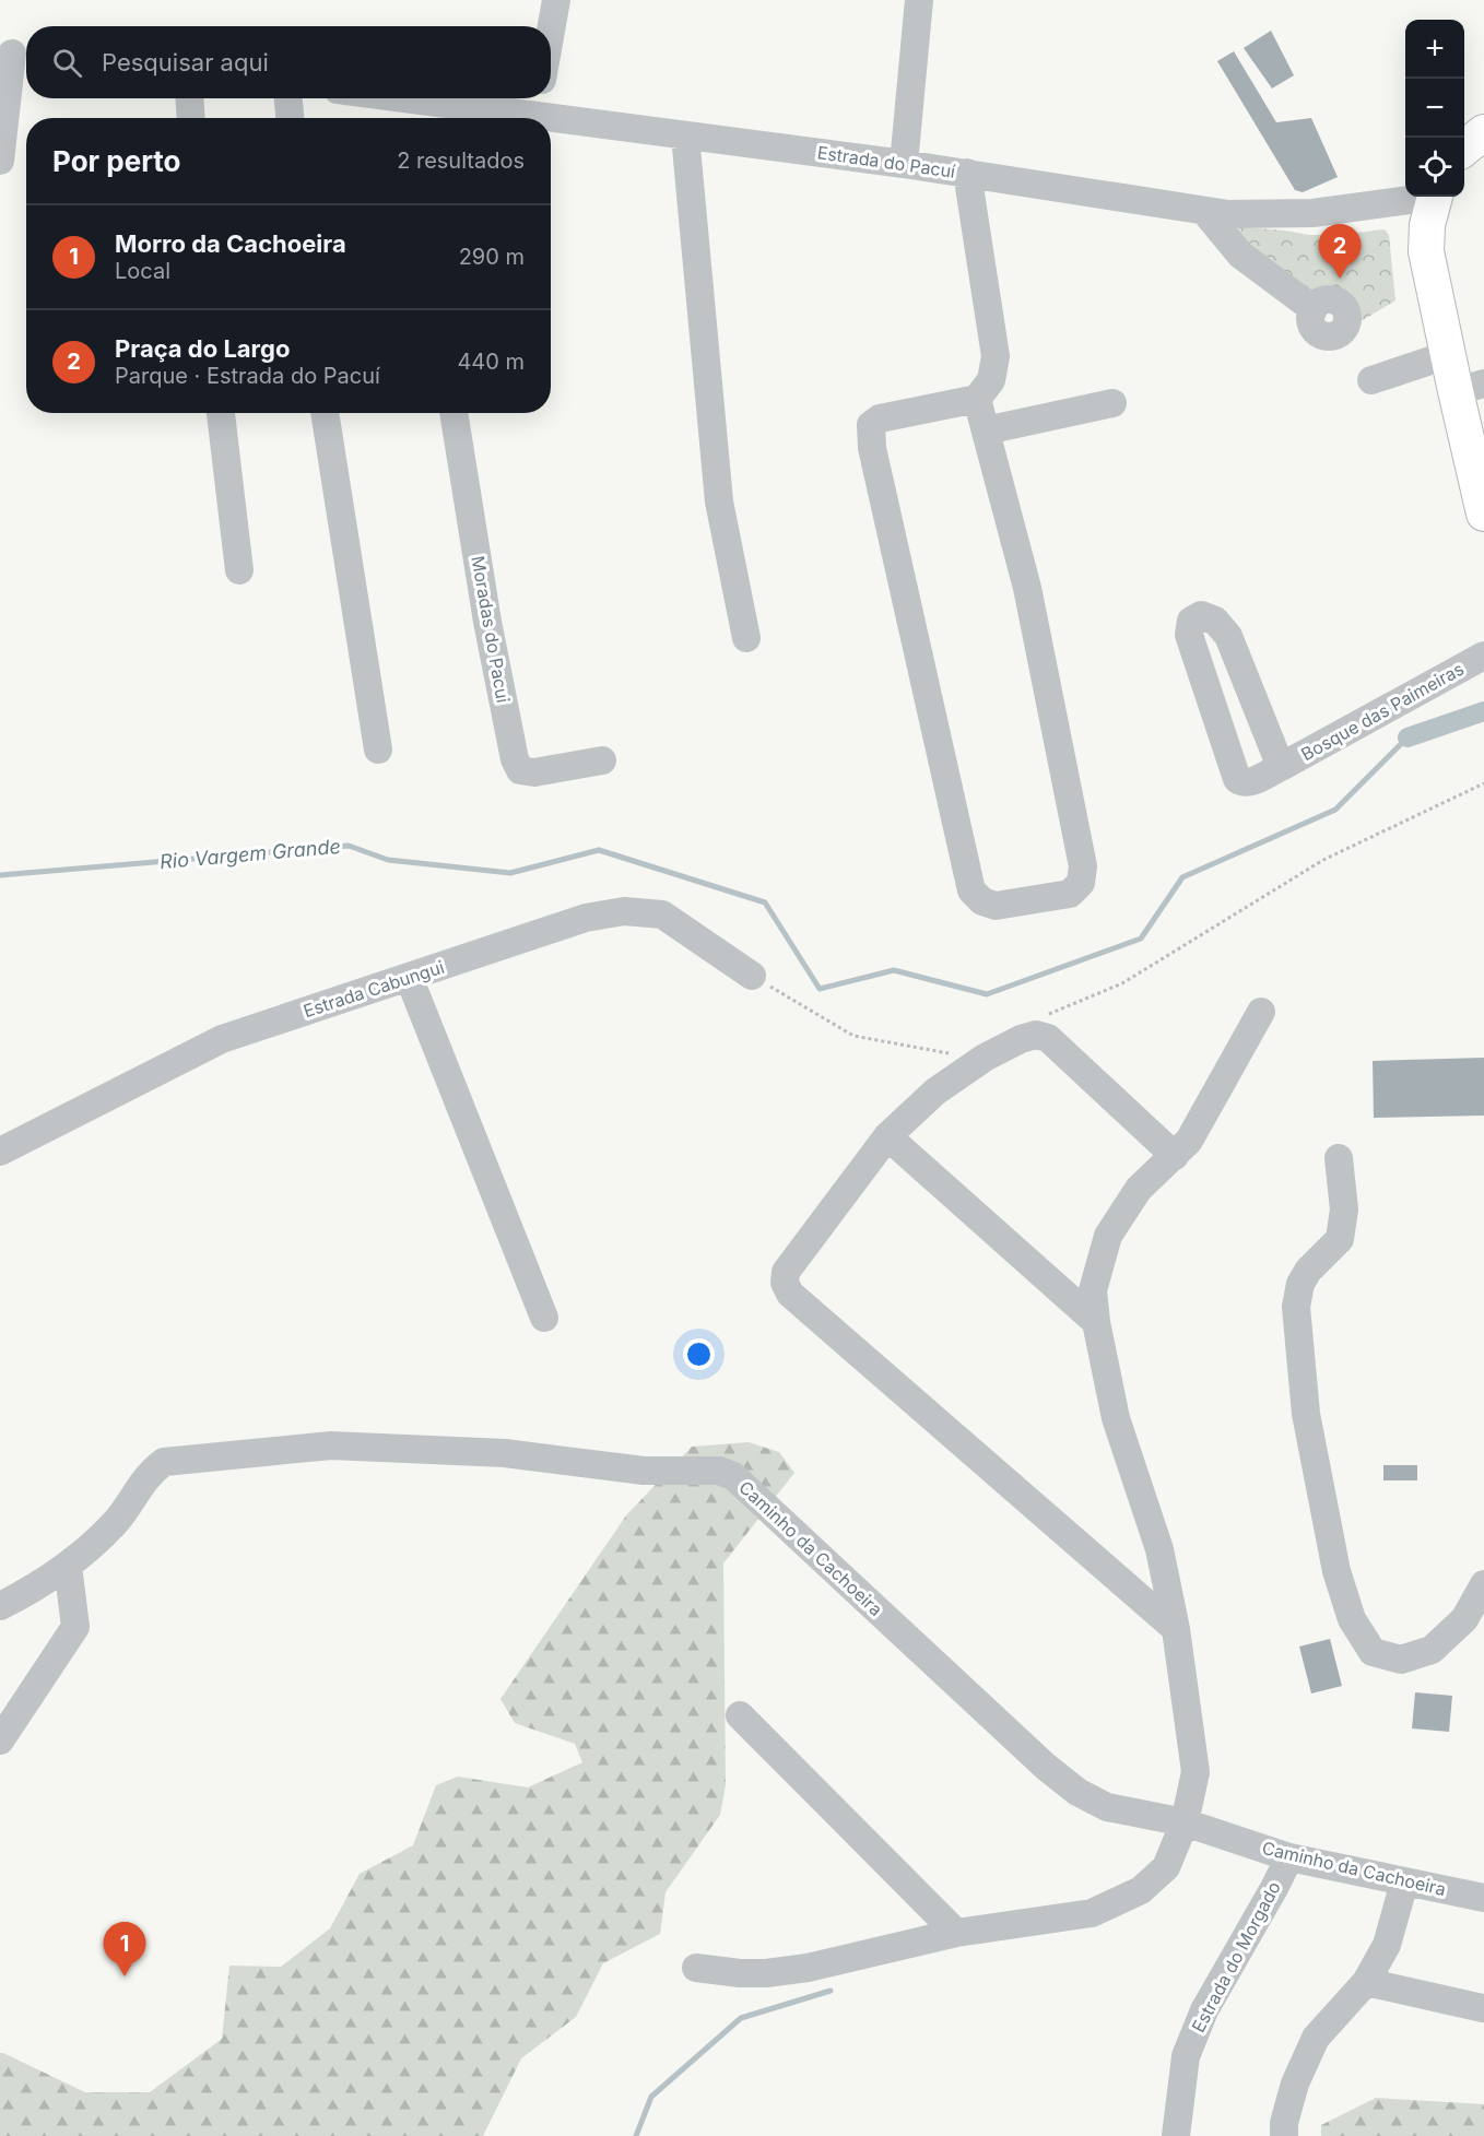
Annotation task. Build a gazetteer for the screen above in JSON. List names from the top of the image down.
{
  "streets": {
    "street": [
      "Estrada do Pacuí",
      "Moradas do Pacui",
      "Bosque das Paimeiras",
      "Estrada Cabungui",
      "Caminho da Cachoeira",
      "Estrada do Morgado"
    ]
  },
  "crossings": [
    ["Caminho da Cachoeira", "Estrada do Morgado"]
  ],
  "water": ["Rio Vargem Grande"],
  "page": {
    "map_buttons": ["+", "−"],
    "search": "Pesquisar aqui",
    "heading": ["Por perto", "2 resultados"],
    "list": [
      {
        "mark": "1",
        "name": "Morro da Cachoeira",
        "note": "Local",
        "value": "290 m"
      },
      {
        "mark": "2",
        "name": "Praça do Largo",
        "note": "Parque · Estrada do Pacuí",
        "value": "440 m"
      }
    ],
    "pins": ["2", "1"]
  }
}
